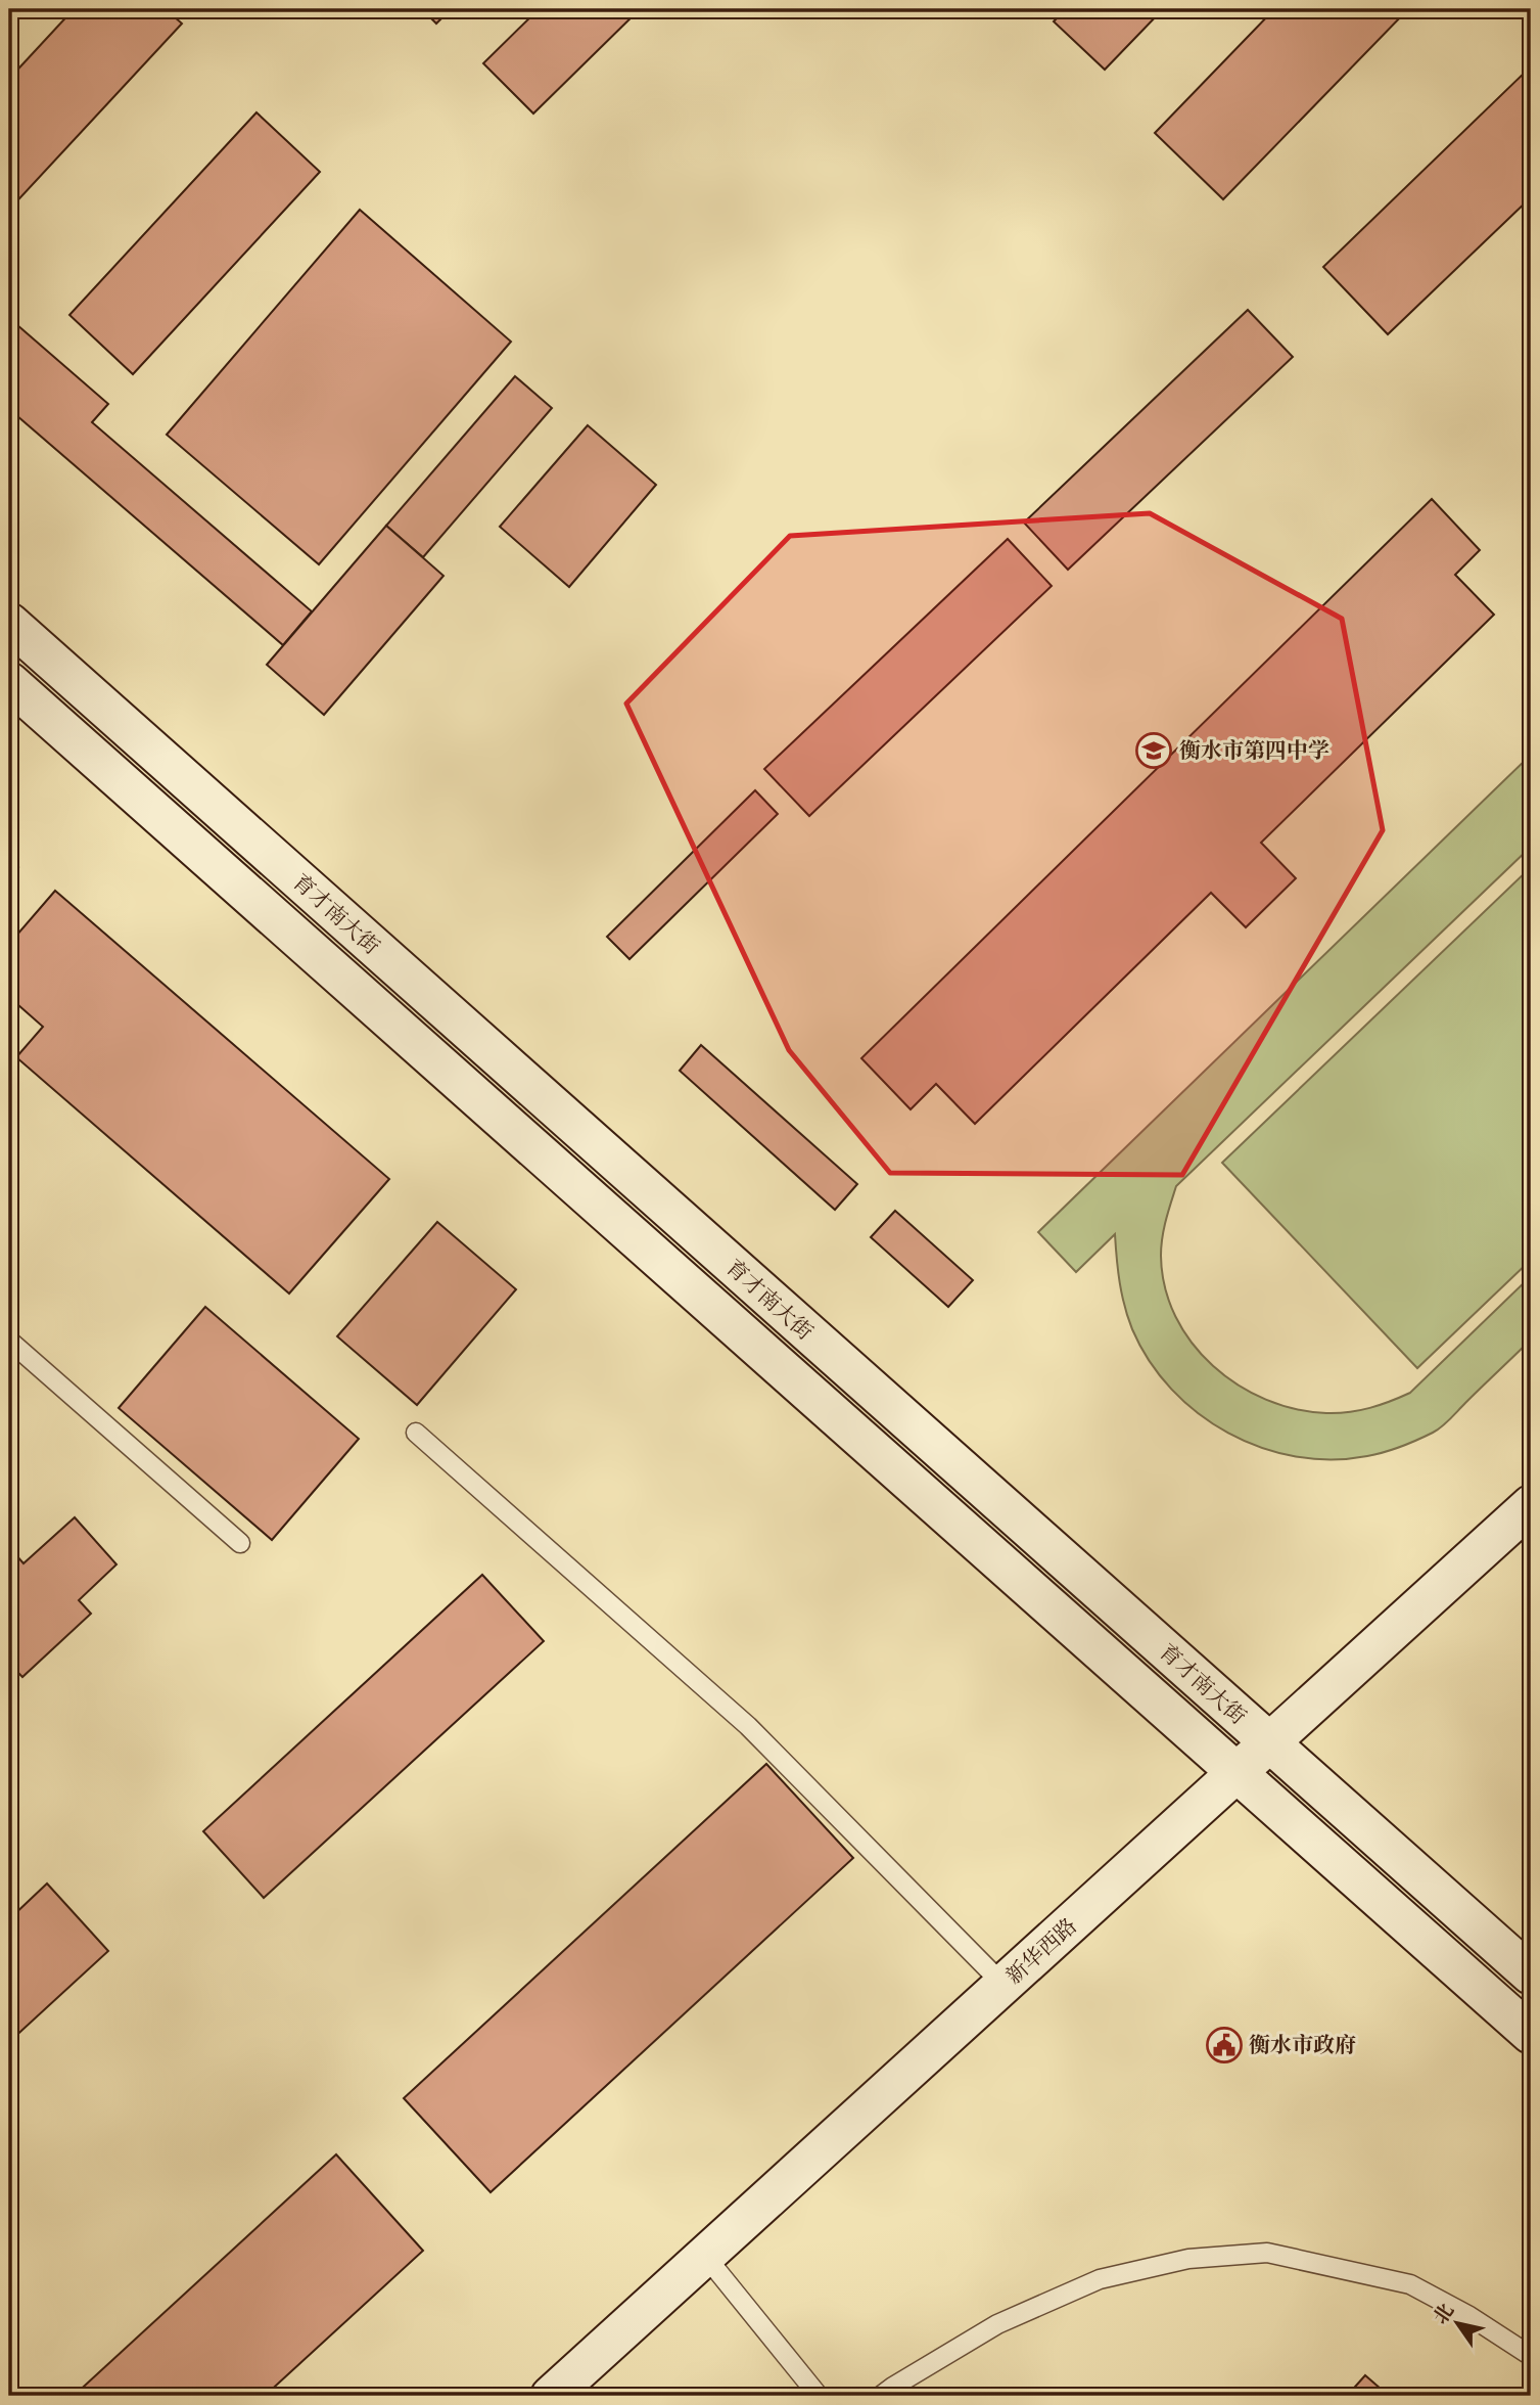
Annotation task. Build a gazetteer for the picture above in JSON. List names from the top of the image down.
{
  "streets": {
    "main road": ["育才南大街", "新华西路"]
  },
  "crossings": [
    ["育才南大街", "新华西路"]
  ],
  "places": {
    "school or university": ["衡水市第四中学"],
    "public building": ["衡水市政府"]
  },
  "north": "top left"
}
